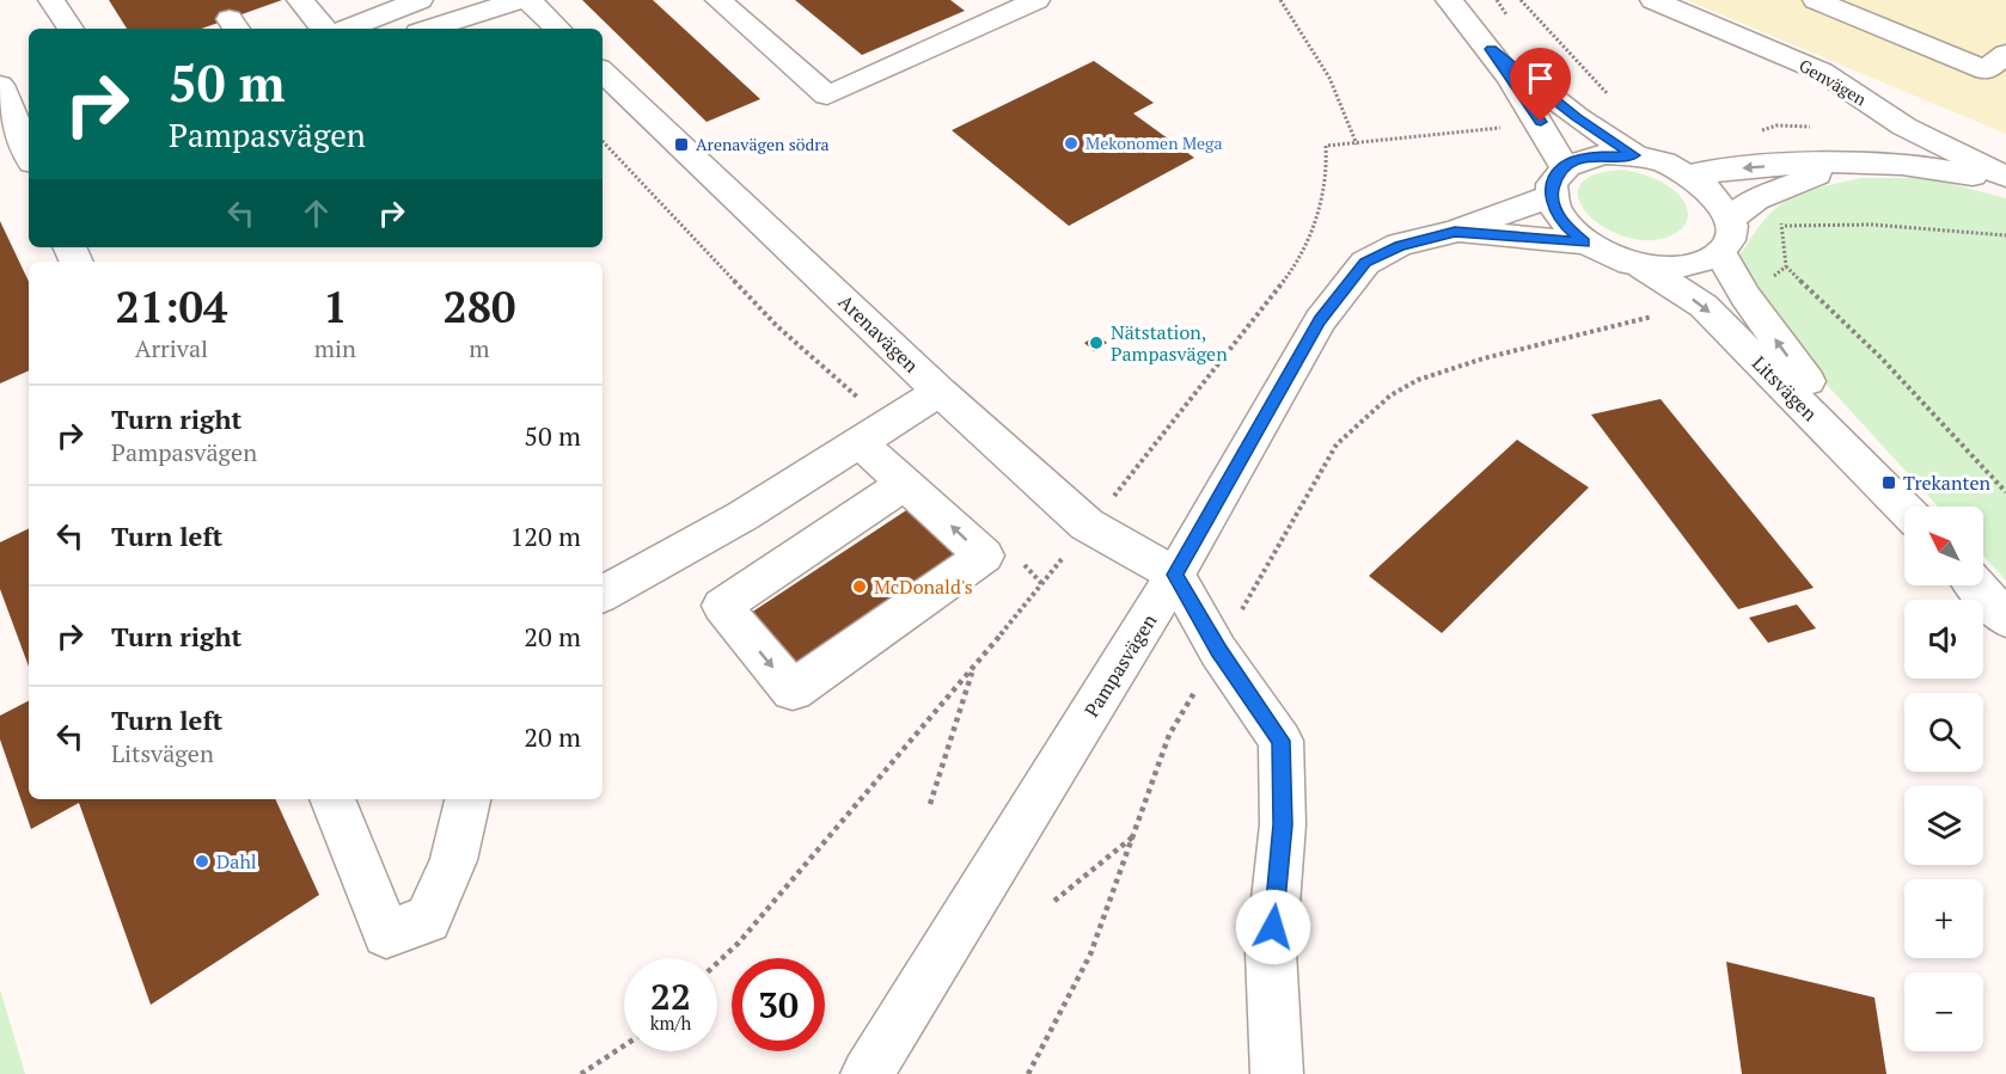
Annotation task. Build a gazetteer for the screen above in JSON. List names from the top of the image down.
{
  "streets": {
    "street": [
      "Genvägen",
      "Arenavägen",
      "Litsvägen",
      "Pampasvägen"
    ]
  },
  "crossings": [
    ["Arenavägen", "Pampasvägen"],
    ["Litsvägen", "Pampasvägen"]
  ],
  "places": {
    "other": [
      "Mekonomen Mega",
      "Nätstation, Pampasvägen",
      "McDonald's",
      "Dahl"
    ],
    "transit": ["Arenavägen södra", "Trekanten"]
  },
  "north": "top left",
  "page": {
    "turn": ["50 m", "Pampasvägen"],
    "eta": [
      "21:04",
      "Arrival",
      "1",
      "min",
      "280",
      "m"
    ],
    "list": [
      {
        "name": "Turn right",
        "note": "Pampasvägen",
        "value": "50 m"
      },
      {
        "name": "Turn left",
        "value": "120 m"
      },
      {
        "name": "Turn right",
        "value": "20 m"
      },
      {
        "name": "Turn left",
        "note": "Litsvägen",
        "value": "20 m"
      }
    ],
    "map_buttons": ["+", "−"],
    "speed": "22 km/h",
    "limit": "30"
  }
}
